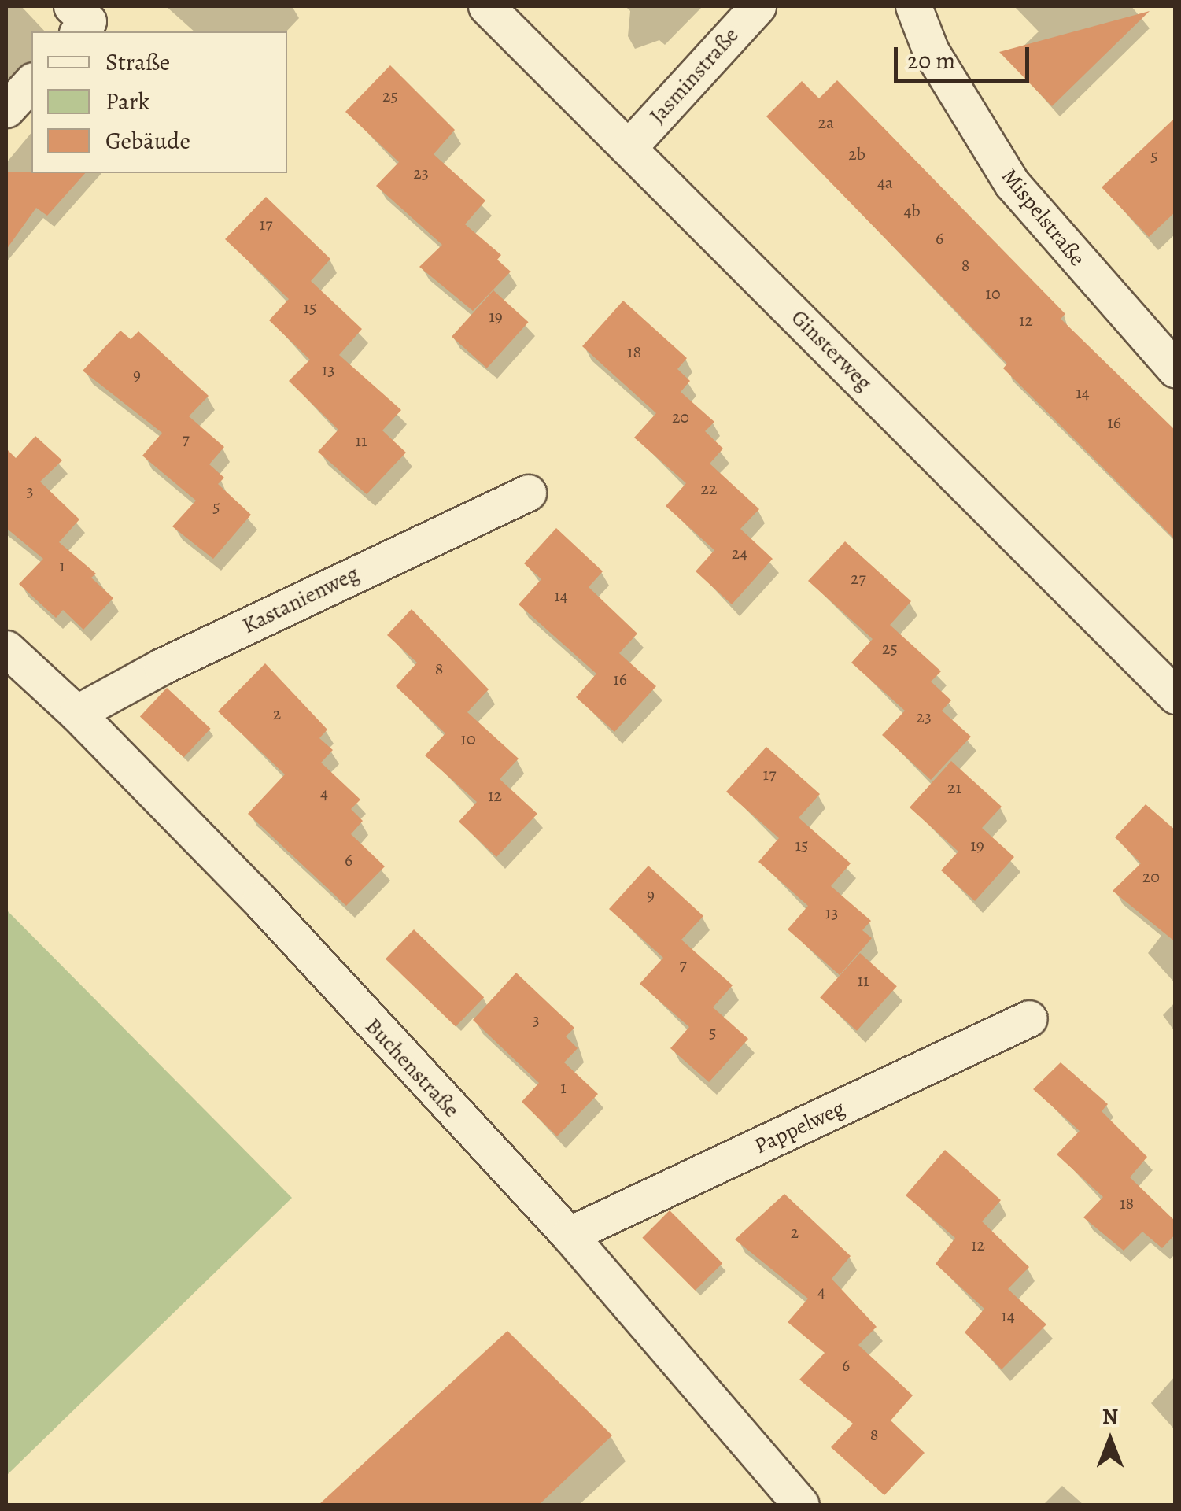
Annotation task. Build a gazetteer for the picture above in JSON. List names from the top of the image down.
{
  "streets": {
    "street": [
      "Jasminstraße",
      "Mispelstraße",
      "Ginsterweg",
      "Kastanienweg",
      "Buchenstraße",
      "Pappelweg"
    ]
  },
  "crossings": [
    ["Jasminstraße", "Ginsterweg"],
    ["Kastanienweg", "Buchenstraße"],
    ["Buchenstraße", "Pappelweg"]
  ],
  "house_numbers": [
    "25",
    "2a",
    "2b",
    "5",
    "23",
    "4a",
    "4b",
    "17",
    "6",
    "8",
    "10",
    "15",
    "19",
    "12",
    "18",
    "13",
    "9",
    "14",
    "20",
    "16",
    "7",
    "11",
    "22",
    "3",
    "5",
    "24",
    "1",
    "27",
    "14",
    "25",
    "8",
    "16",
    "2",
    "23",
    "10",
    "17",
    "21",
    "4",
    "12",
    "15",
    "19",
    "6",
    "20",
    "9",
    "13",
    "7",
    "11",
    "3",
    "5",
    "1",
    "18",
    "2",
    "12",
    "4",
    "14",
    "6",
    "8"
  ],
  "legend": ["Straße", "Park", "Gebäude"],
  "scale_bar": "20 m",
  "north": "top"
}
